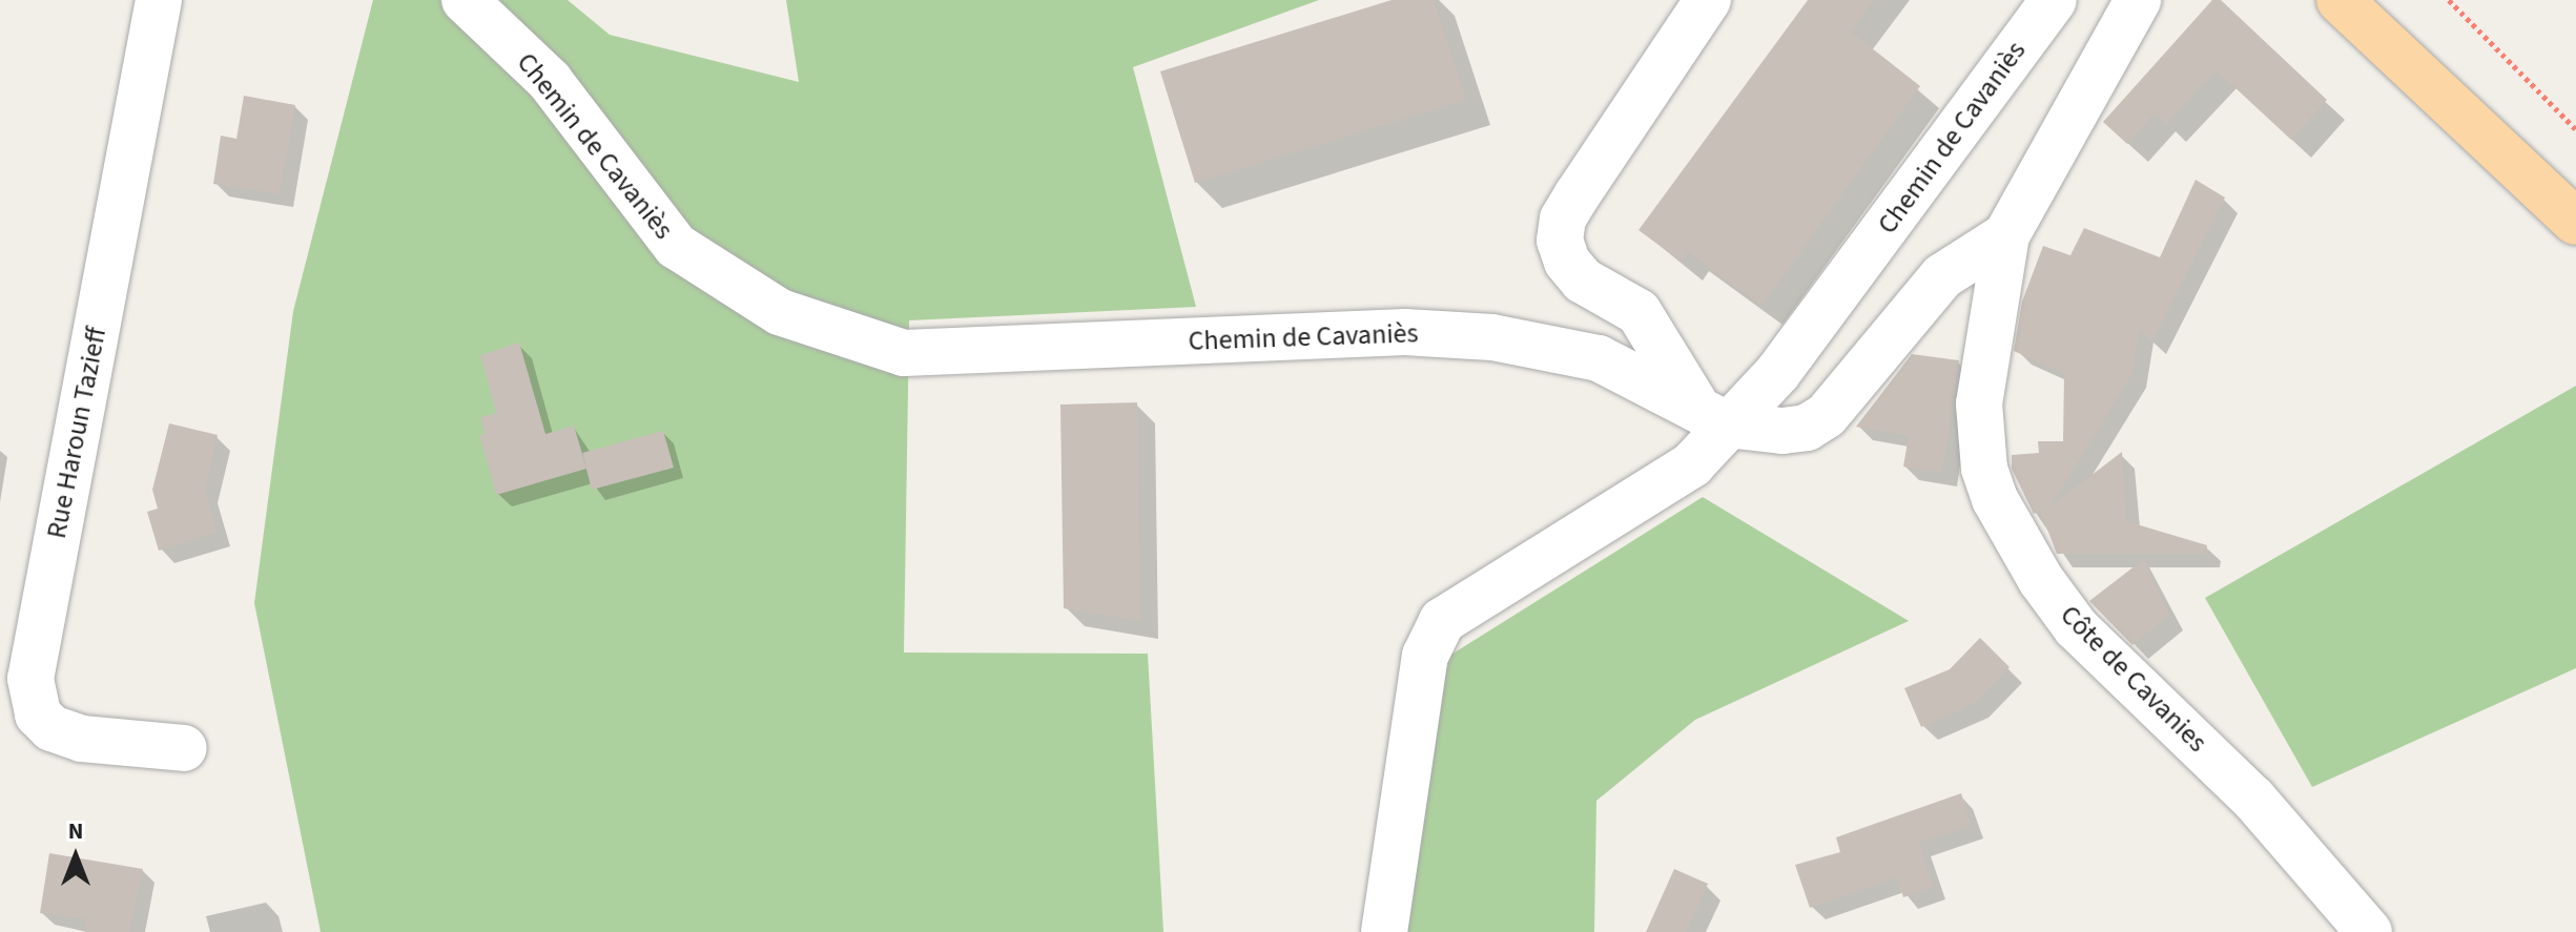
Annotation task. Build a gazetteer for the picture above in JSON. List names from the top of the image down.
{
  "streets": {
    "street": ["Chemin de Cavaniès", "Rue Haroun Tazieff", "Côte de Cavanies"]
  },
  "north": "top"
}
